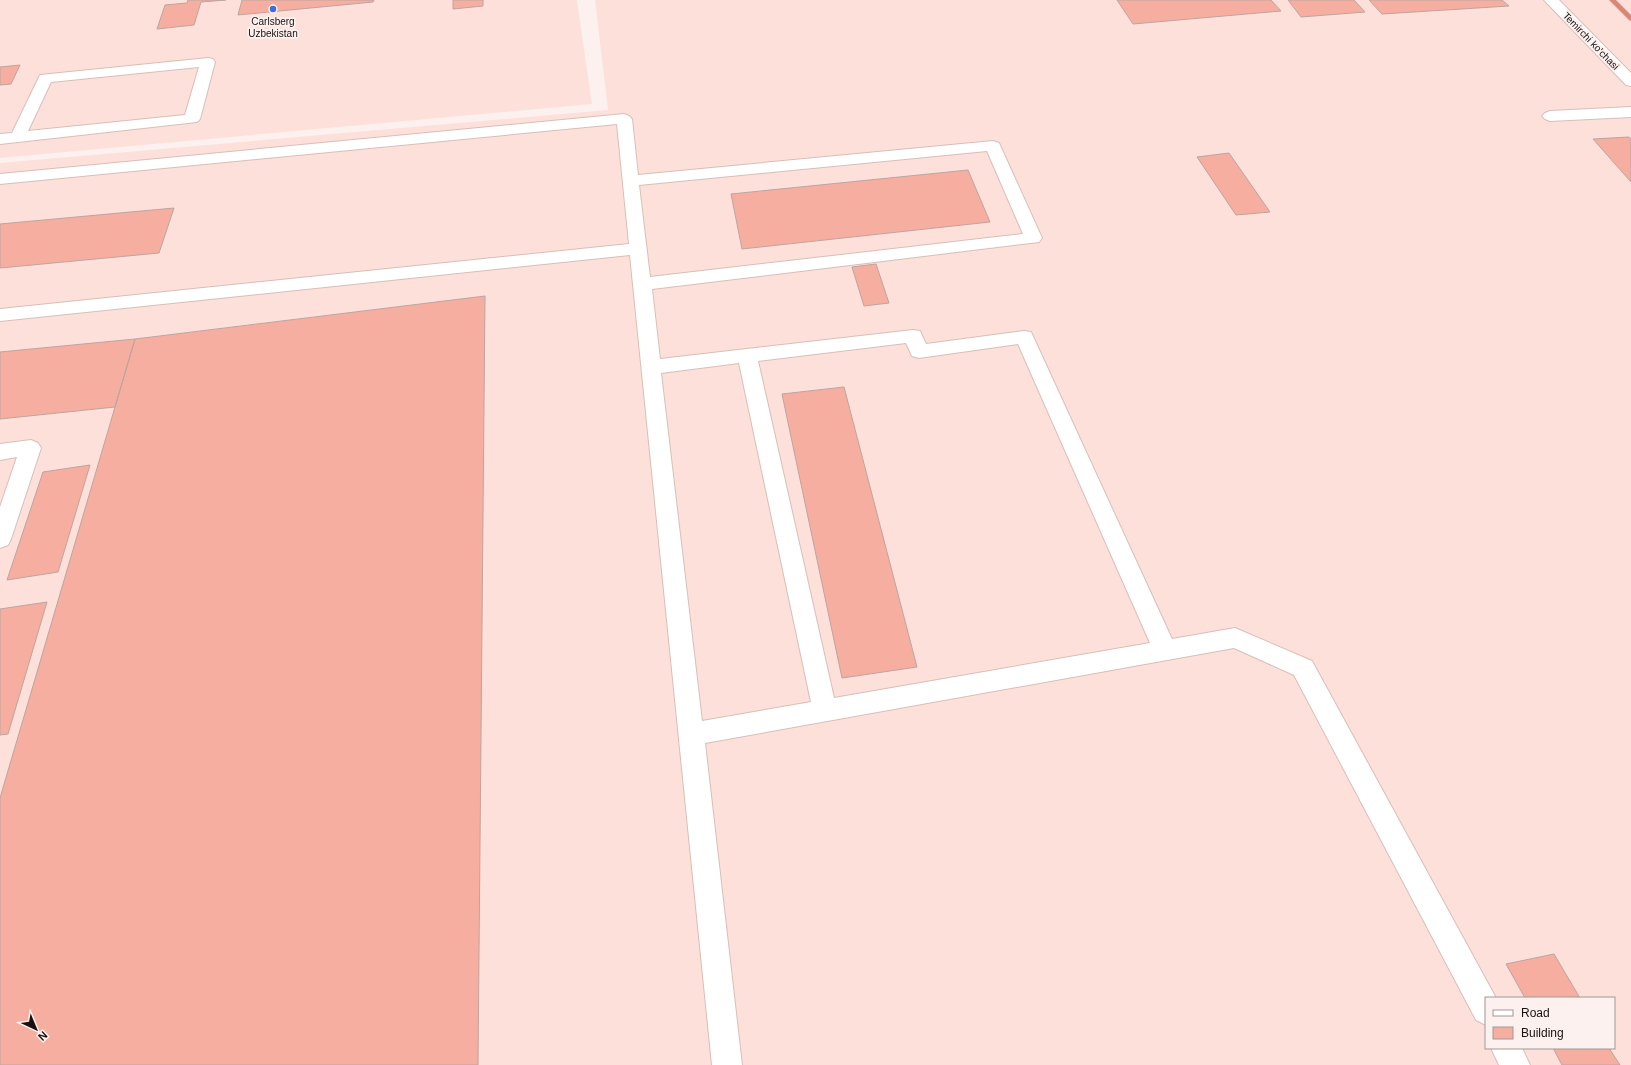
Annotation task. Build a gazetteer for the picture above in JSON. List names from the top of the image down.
{
  "streets": {
    "lane": ["Temirchi ko'chasi"]
  },
  "places": ["Carlsberg Uzbekistan"],
  "legend": ["Road", "Building"],
  "north": "bottom right"
}
